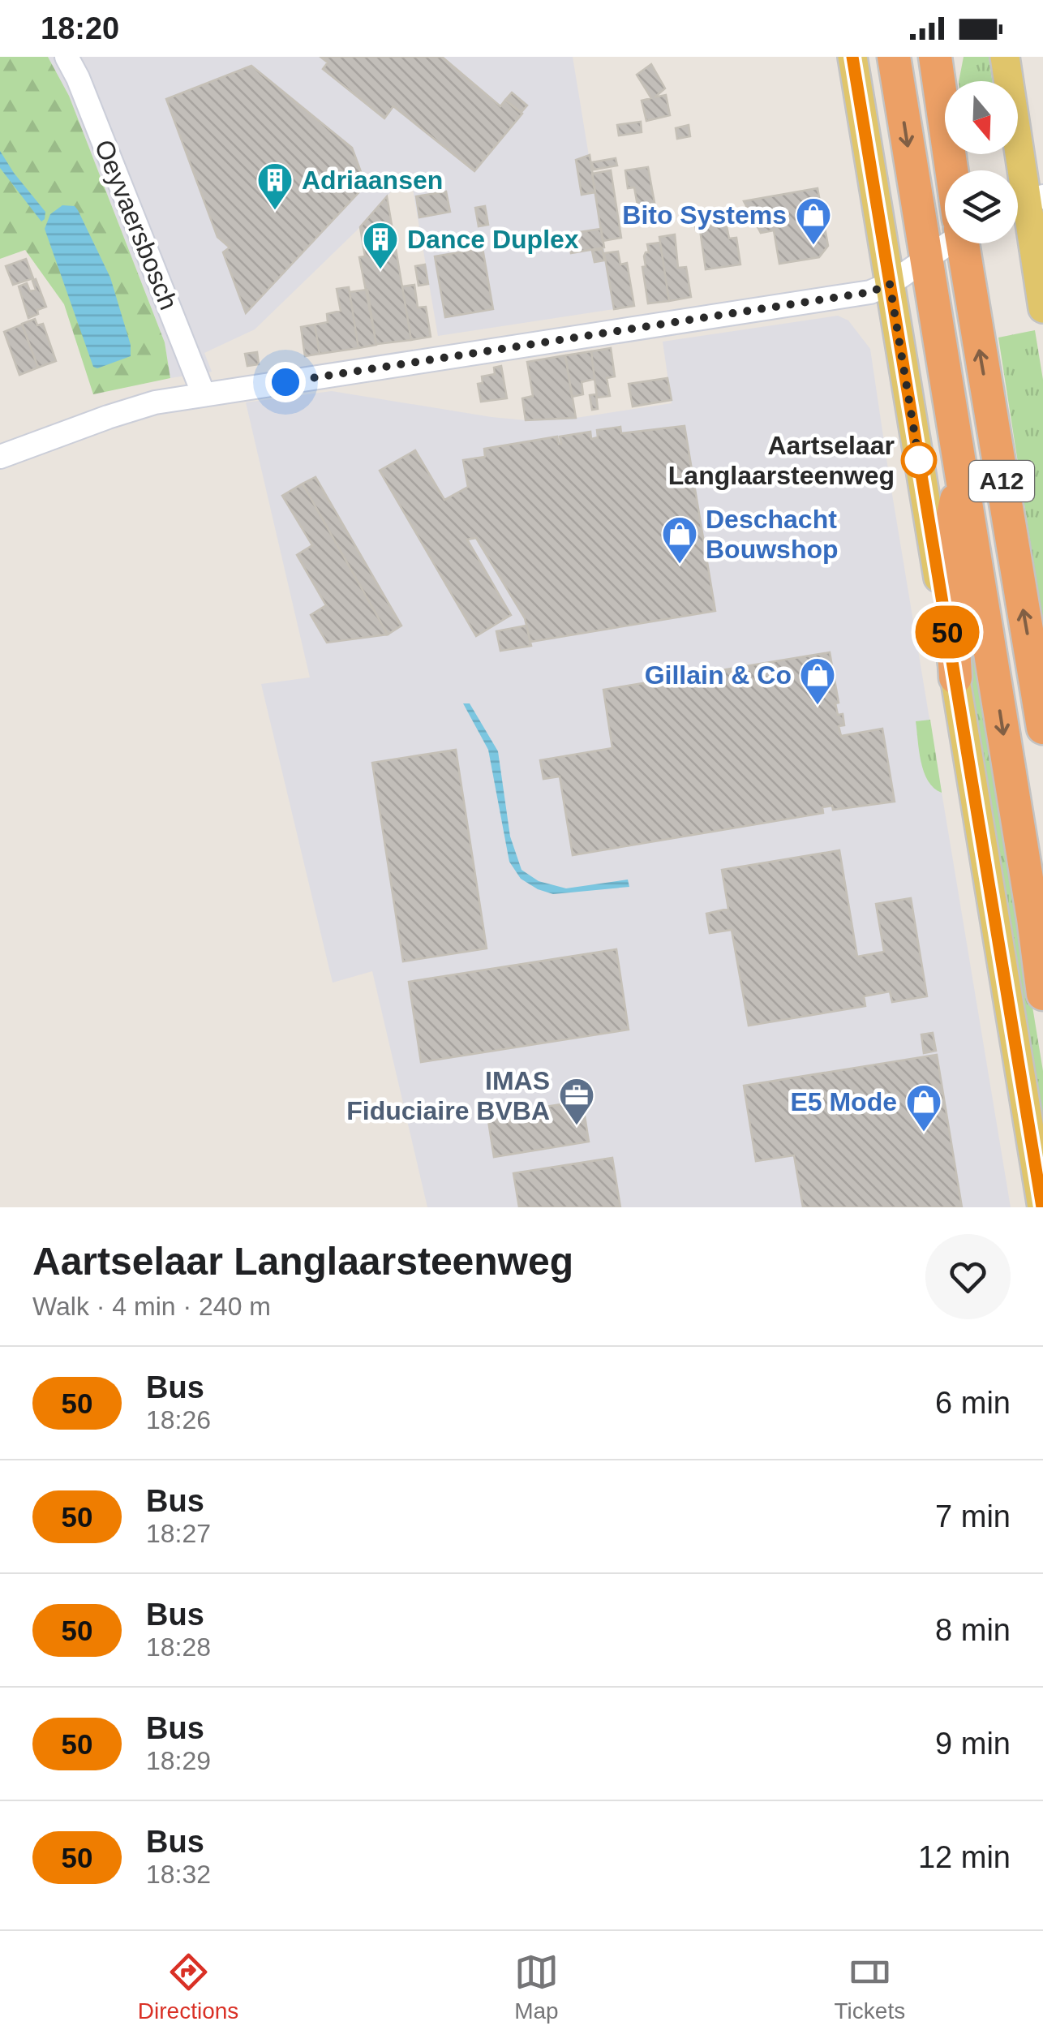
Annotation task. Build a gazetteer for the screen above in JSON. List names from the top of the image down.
{
  "streets": {
    "highway": ["A12"],
    "street": ["Oeyvaersbosch"]
  },
  "places": {
    "building": ["Adriaansen", "Dance Duplex"],
    "shop": [
      "Bito Systems",
      "Deschacht Bouwshop",
      "Gillain & Co",
      "E5 Mode"
    ],
    "other": ["Aartselaar Langlaarsteenweg"],
    "office": ["IMAS Fiduciaire BVBA"]
  },
  "lines": ["bus line 50"],
  "north": "bottom",
  "page": {
    "status": "18:20",
    "on_map": "50",
    "heading": ["Aartselaar Langlaarsteenweg", "Walk · 4 min · 240 m"],
    "list": [
      {
        "mark": "50",
        "name": "Bus",
        "note": "18:26",
        "value": "6 min"
      },
      {
        "mark": "50",
        "name": "Bus",
        "note": "18:27",
        "value": "7 min"
      },
      {
        "mark": "50",
        "name": "Bus",
        "note": "18:28",
        "value": "8 min"
      },
      {
        "mark": "50",
        "name": "Bus",
        "note": "18:29",
        "value": "9 min"
      },
      {
        "mark": "50",
        "name": "Bus",
        "note": "18:32",
        "value": "12 min"
      }
    ],
    "tabs": ["Directions", "Map", "Tickets"]
  }
}
